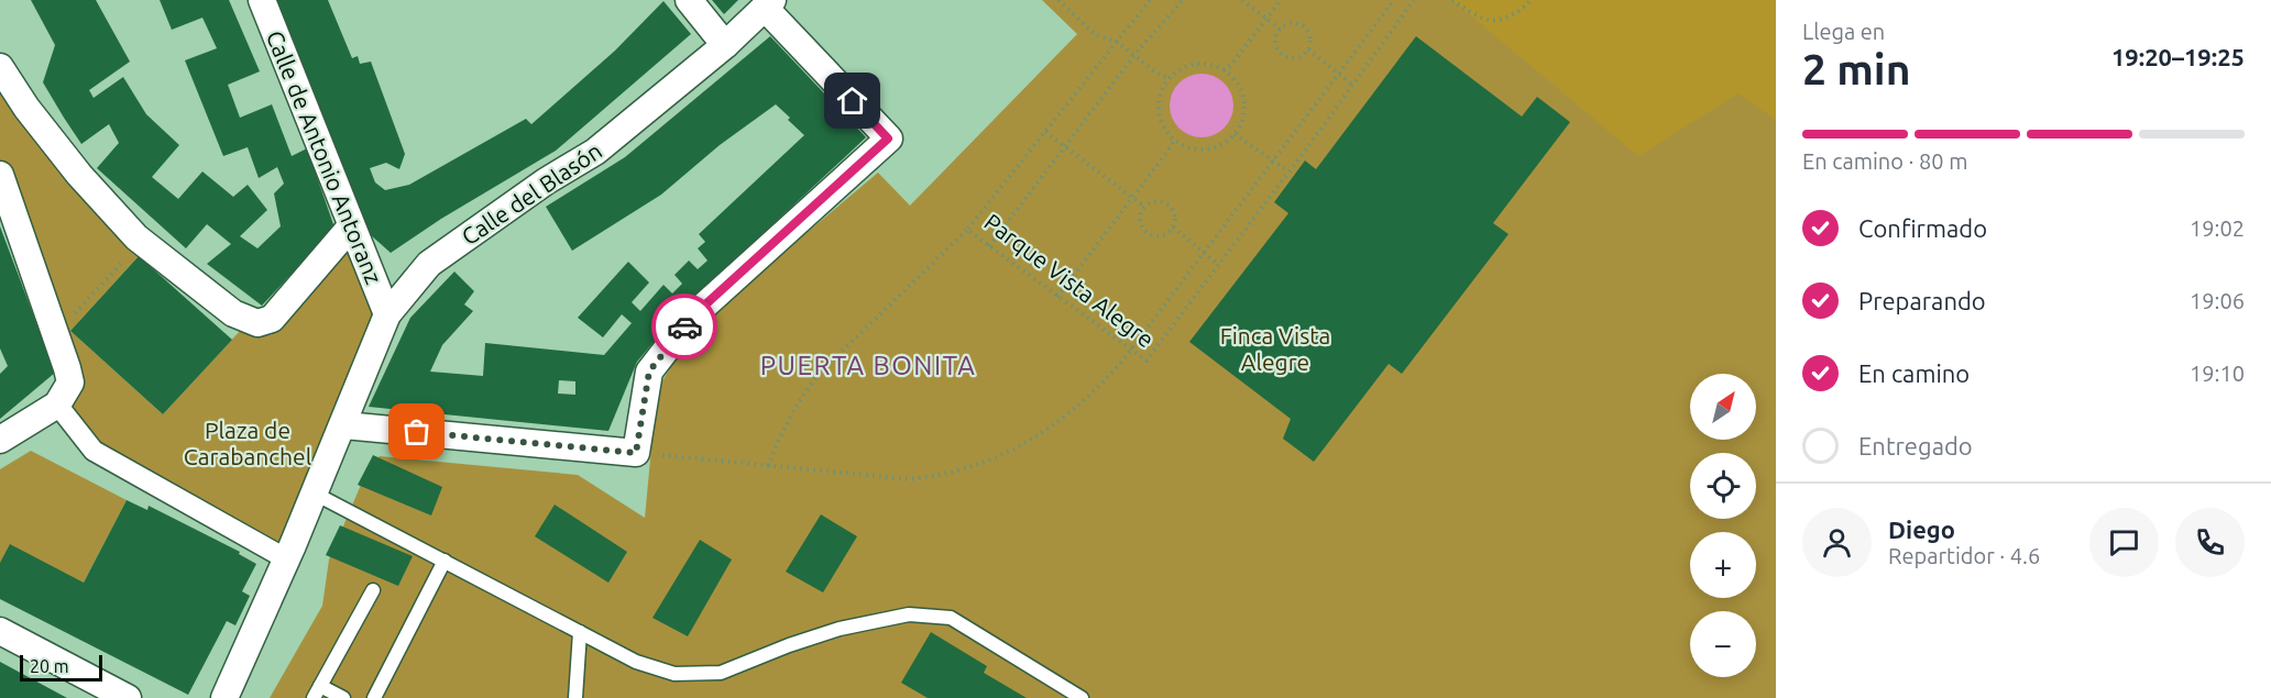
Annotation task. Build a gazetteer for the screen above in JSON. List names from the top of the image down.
{
  "streets": {
    "street": ["Calle de Antonio Antoranz", "Calle del Blasón"],
    "path": ["Parque Vista Alegre"]
  },
  "crossings": [
    ["Calle de Antonio Antoranz", "Calle del Blasón"]
  ],
  "districts": ["PUERTA BONITA"],
  "parks": ["Finca Vista Alegre", "Plaza de Carabanchel"],
  "scale_bar": "20 m",
  "north": "top right",
  "page": {
    "heading": ["2 min", "Llega en", "19:20–19:25"],
    "panel": ["Diego", "Repartidor · 4.6"],
    "bar": "En camino · 80 m",
    "list": [
      ["Confirmado", "19:02"],
      ["Preparando", "19:06"],
      ["En camino", "19:10"],
      "Entregado"
    ],
    "map_buttons": ["+", "−"],
    "scale": "20 m"
  }
}
